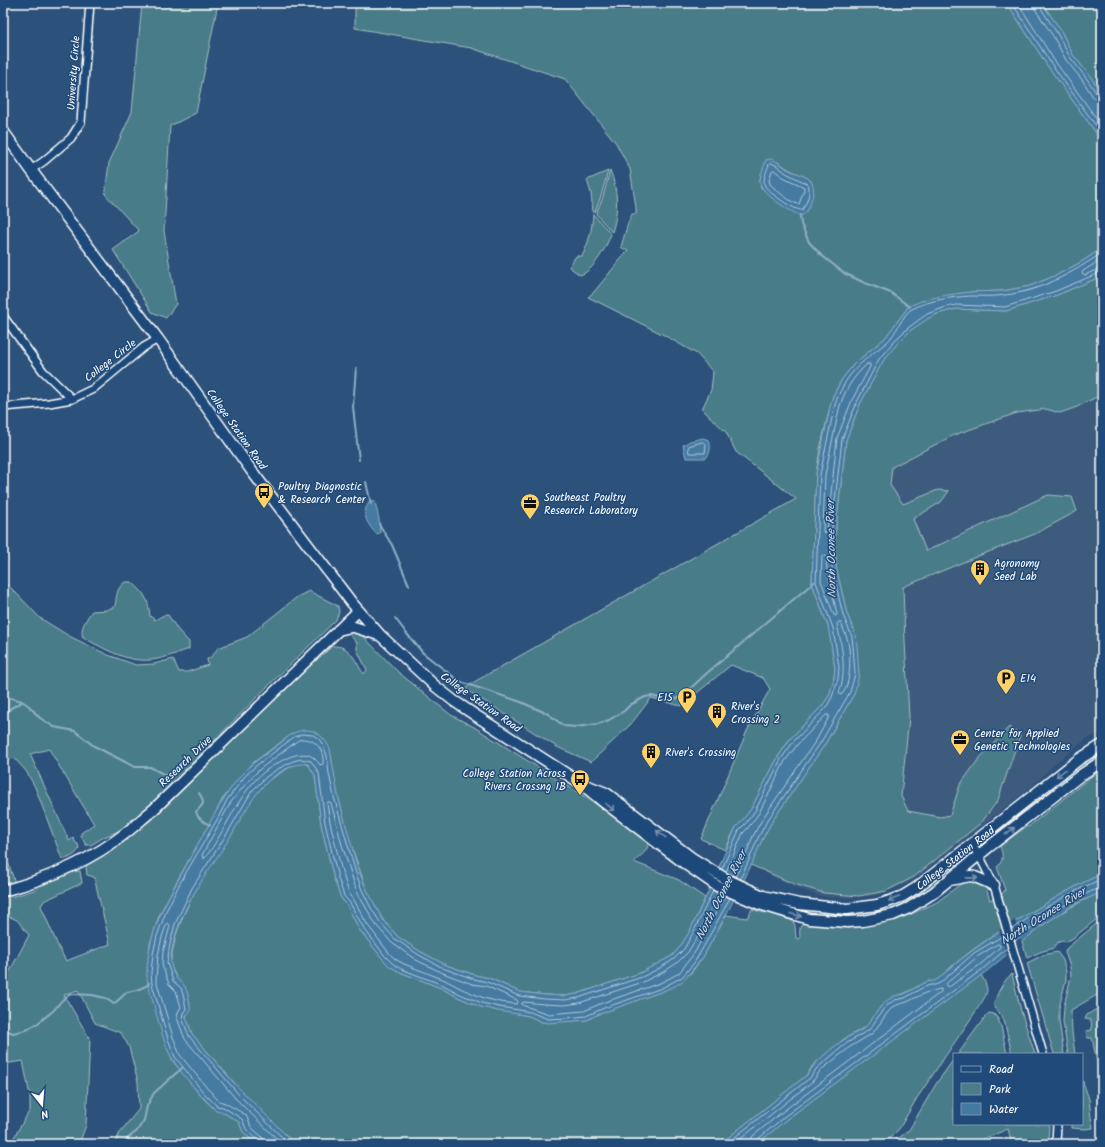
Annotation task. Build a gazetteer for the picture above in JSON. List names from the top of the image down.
{
  "streets": {
    "main road": ["College Station Road", "Research Drive"],
    "street": ["University Circle", "College Circle"]
  },
  "crossings": [
    ["University Circle", "College Station Road"],
    ["College Circle", "College Station Road"],
    ["College Station Road", "Research Drive"]
  ],
  "water": ["North Oconee River"],
  "places": {
    "bus stop": ["Poultry Diagnostic & Research Center", "College Station Across Rivers Crossng IB"],
    "office": ["Southeast Poultry Research Laboratory", "Center for Applied Genetic Technologies"],
    "building": ["Agronomy Seed Lab", "River's Crossing 2", "River's Crossing"],
    "parking": ["E14", "E15"]
  },
  "legend": ["Road", "Park", "Water"],
  "north": "bottom"
}
